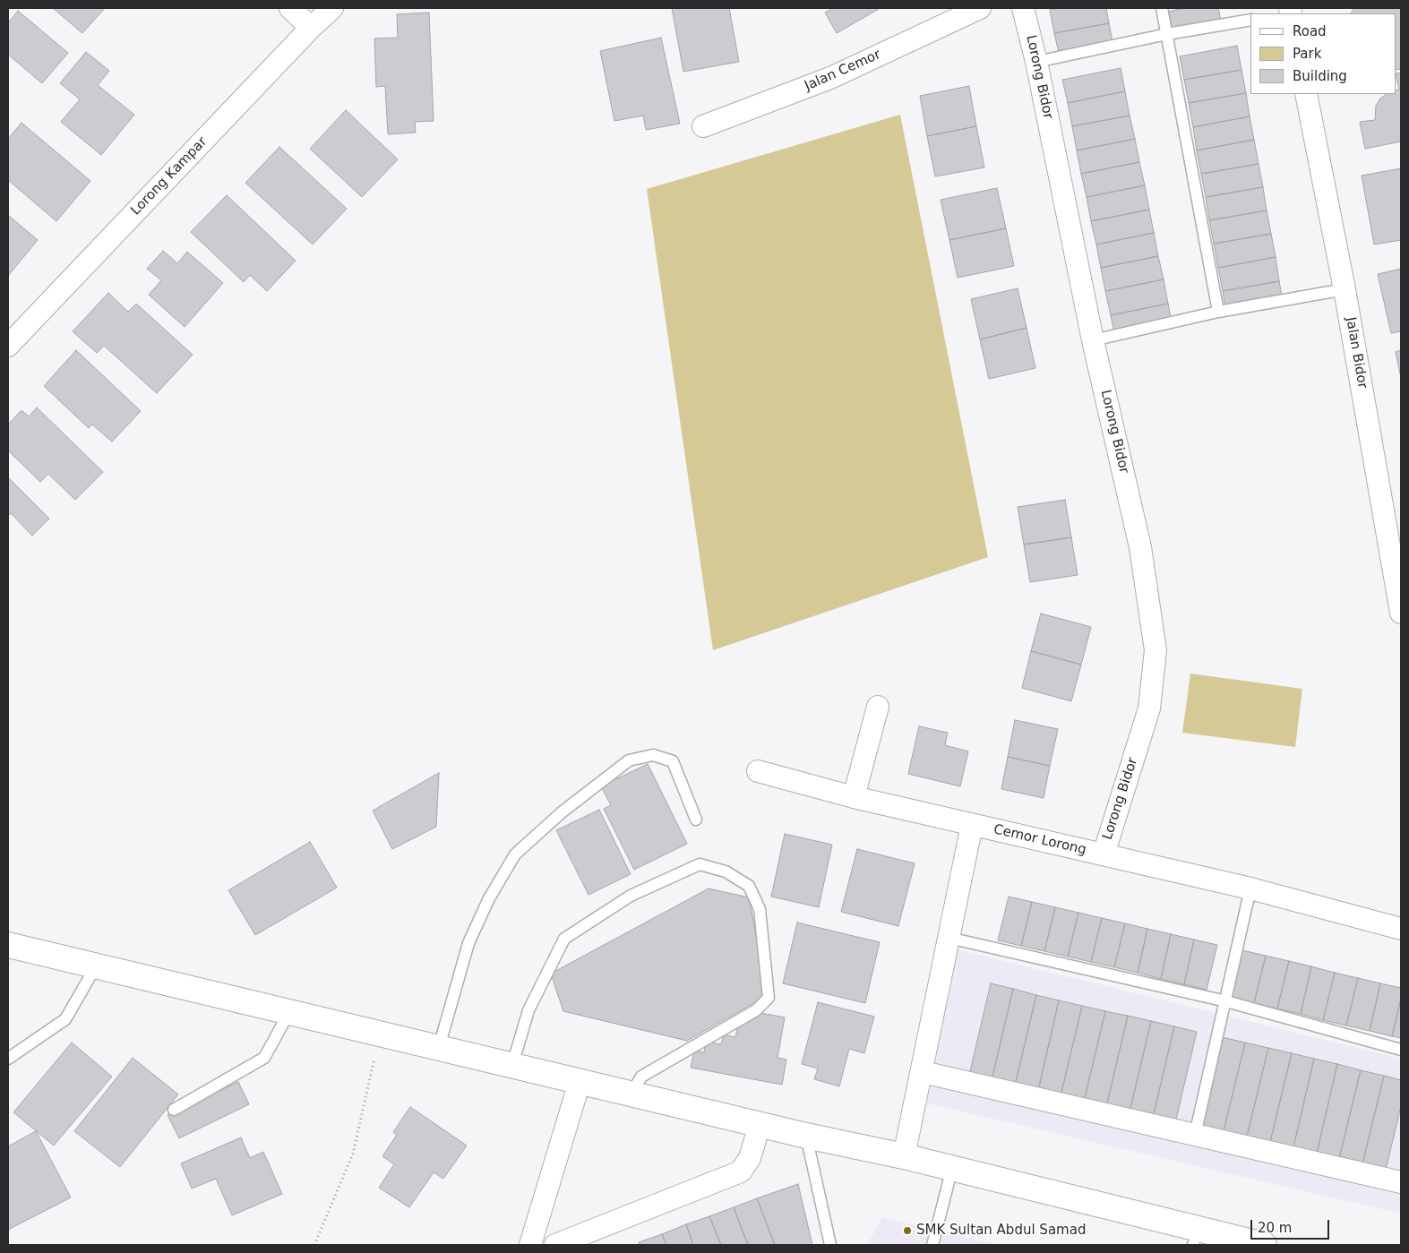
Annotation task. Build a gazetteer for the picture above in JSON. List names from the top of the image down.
{
  "streets": {
    "street": [
      "Jalan Cemor",
      "Lorong Bidor",
      "Lorong Kampar",
      "Jalan Bidor",
      "Cemor Lorong"
    ]
  },
  "crossings": [
    ["Lorong Bidor", "Cemor Lorong"]
  ],
  "places": ["SMK Sultan Abdul Samad"],
  "legend": ["Road", "Park", "Building"],
  "scale_bar": "20 m"
}
